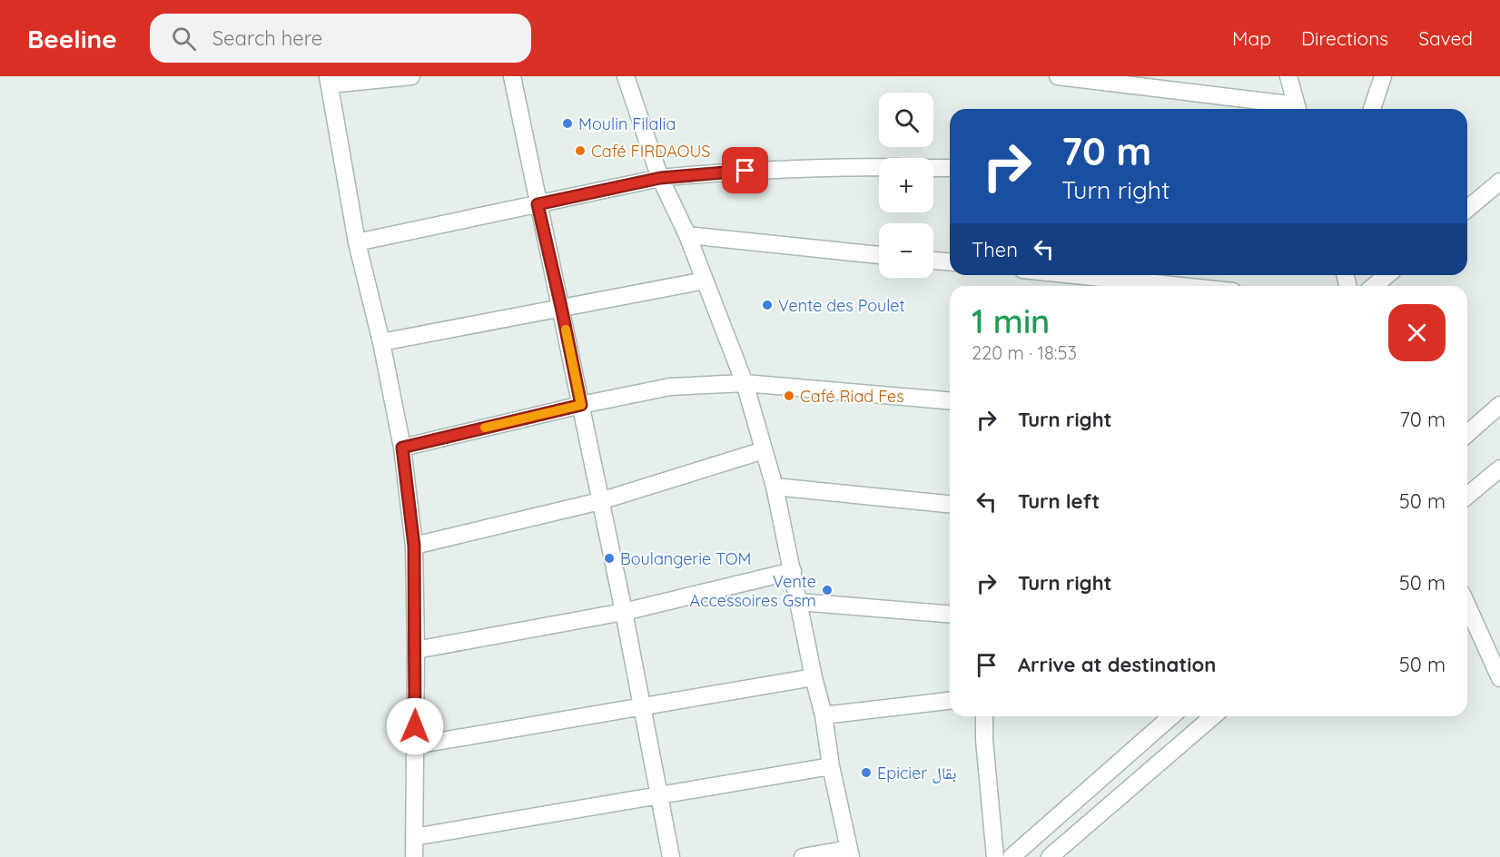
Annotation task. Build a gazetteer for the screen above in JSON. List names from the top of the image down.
{
  "places": [
    "Moulin Filalia",
    "Café FIRDAOUS",
    "Vente des Poulet",
    "Café Riad Fes",
    "Boulangerie TOM",
    "Vente Accessoires Gsm",
    "Epicier بقال"
  ],
  "page": {
    "header": "Beeline",
    "search": "Search here",
    "nav": ["Map", "Directions", "Saved"],
    "map_buttons": ["+", "−"],
    "turn": ["70 m", "Turn right"],
    "then": "Then",
    "heading": ["1 min", "220 m · 18:53"],
    "list": [
      {
        "name": "Turn right",
        "value": "70 m"
      },
      {
        "name": "Turn left",
        "value": "50 m"
      },
      {
        "name": "Turn right",
        "value": "50 m"
      },
      {
        "name": "Arrive at destination",
        "value": "50 m"
      }
    ]
  }
}
